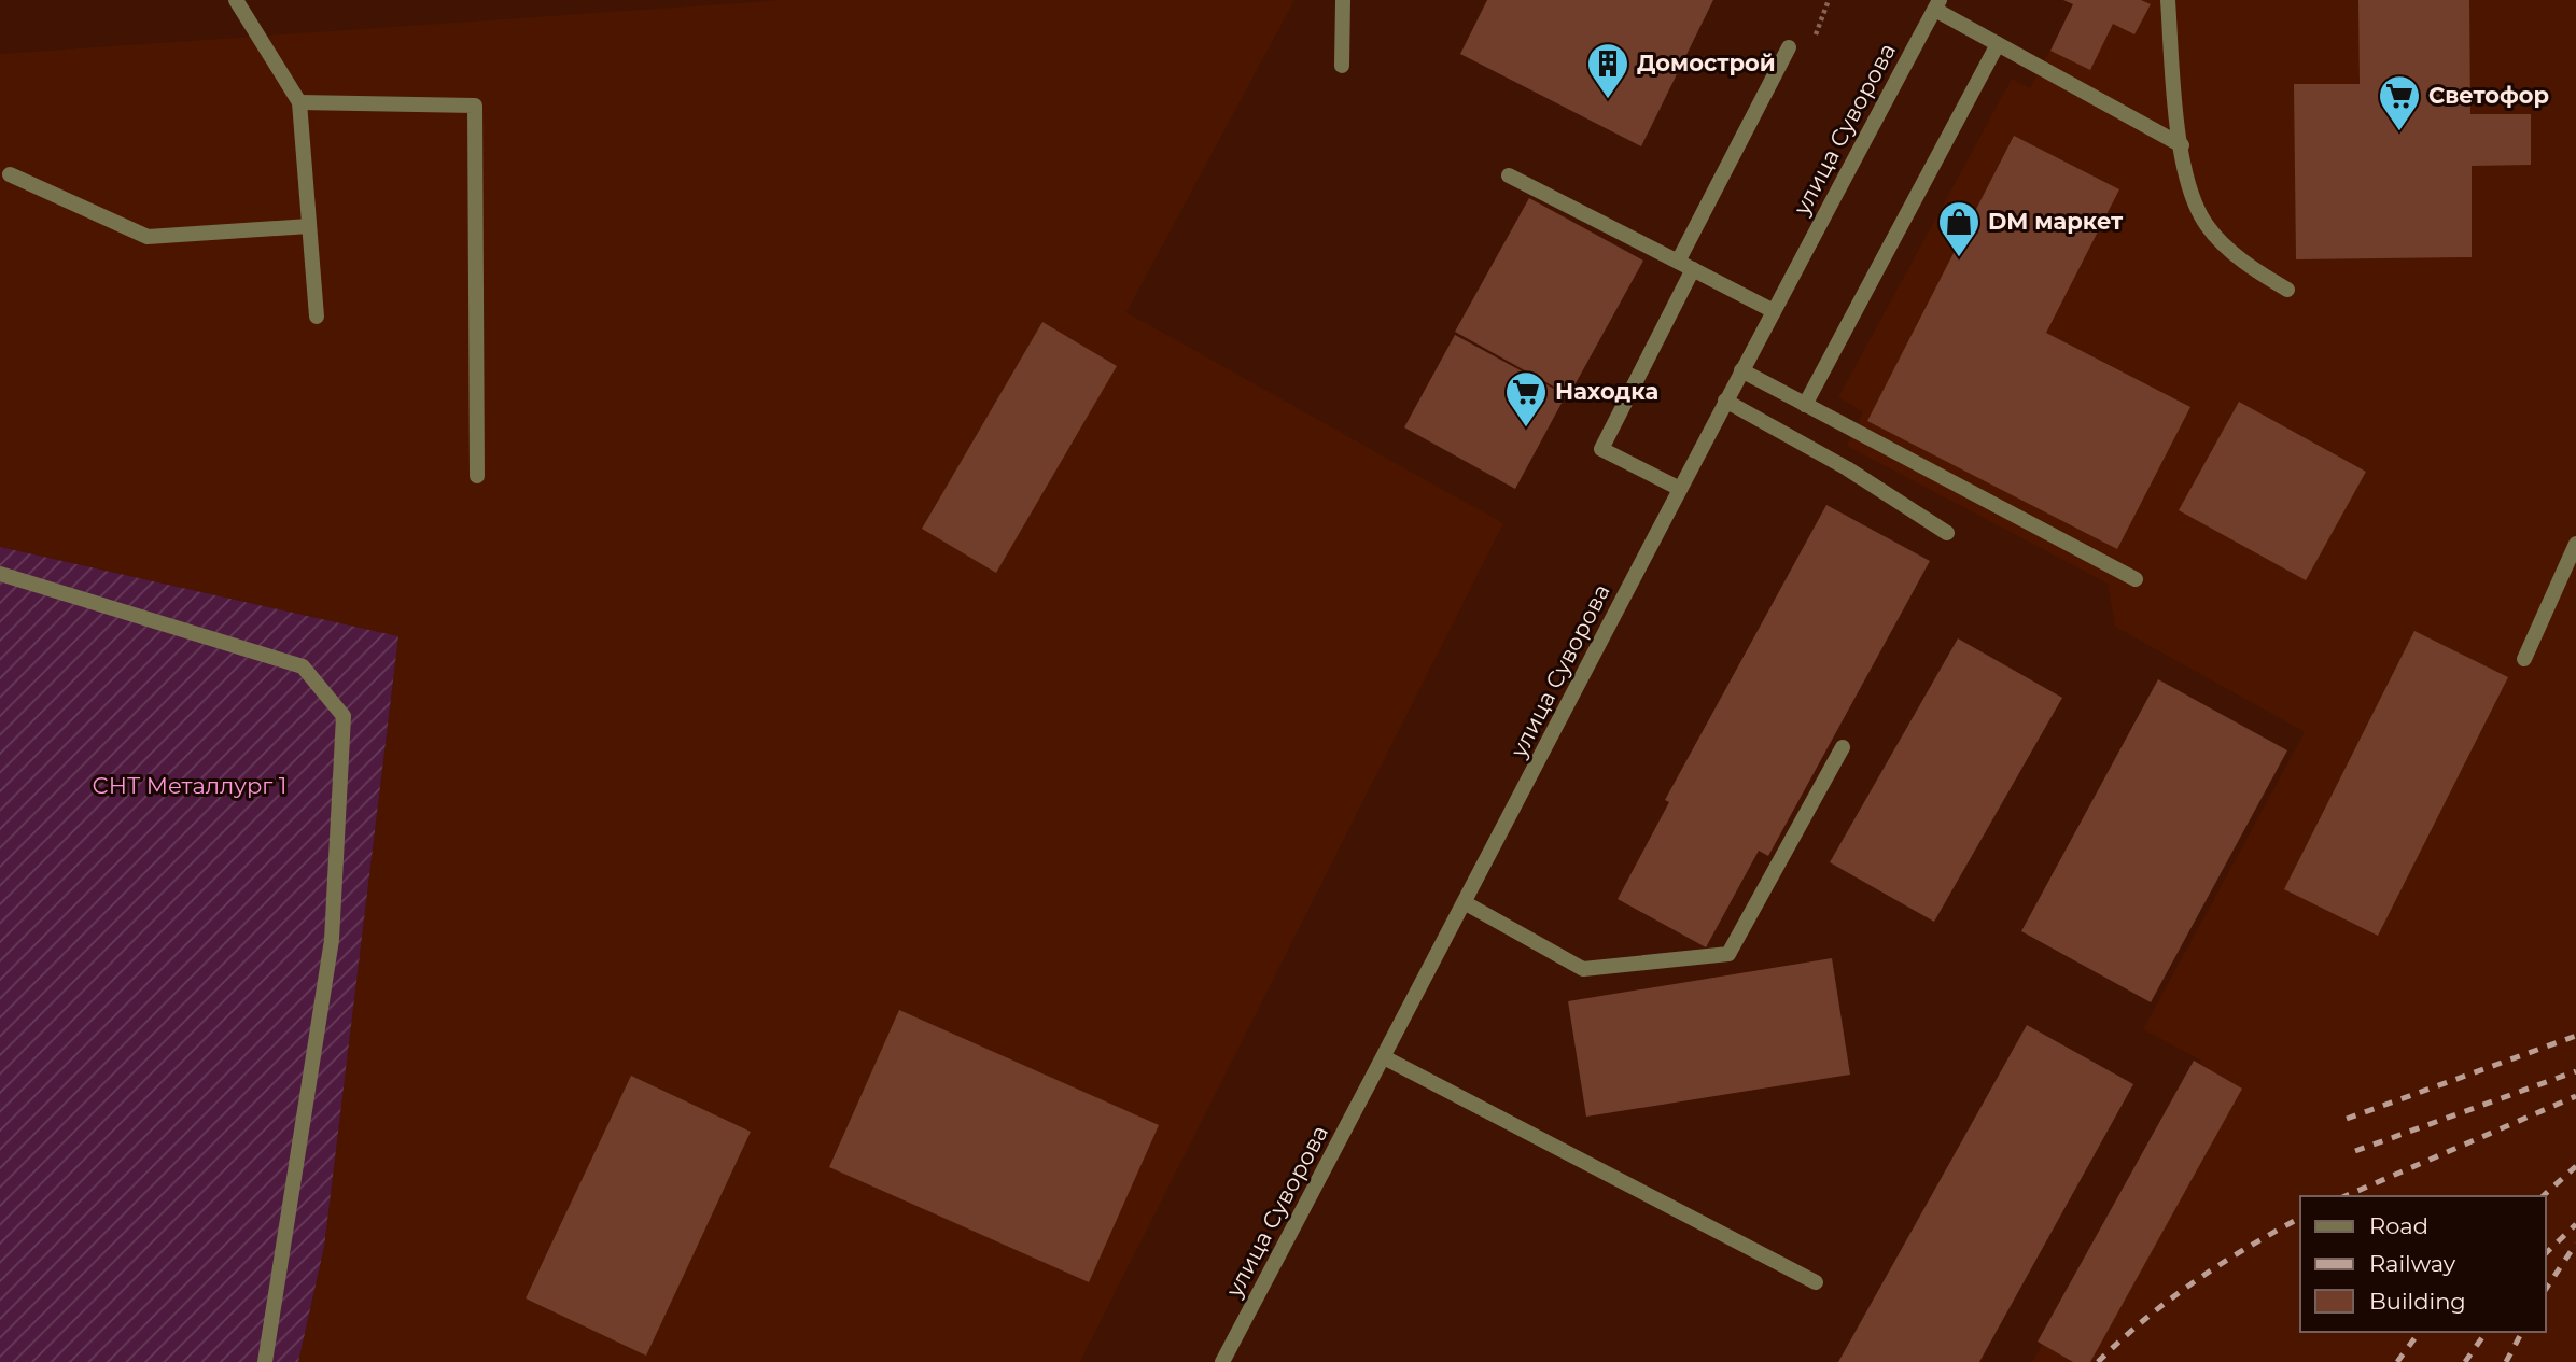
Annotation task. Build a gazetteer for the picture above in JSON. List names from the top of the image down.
{
  "streets": {
    "street": ["улица Суворова"]
  },
  "parks": ["СНТ Металлург 1"],
  "places": {
    "building": ["Домострой"],
    "supermarket": ["Светофор", "Находка"],
    "shop": ["DM маркет"]
  },
  "legend": ["Road", "Railway", "Building"]
}
